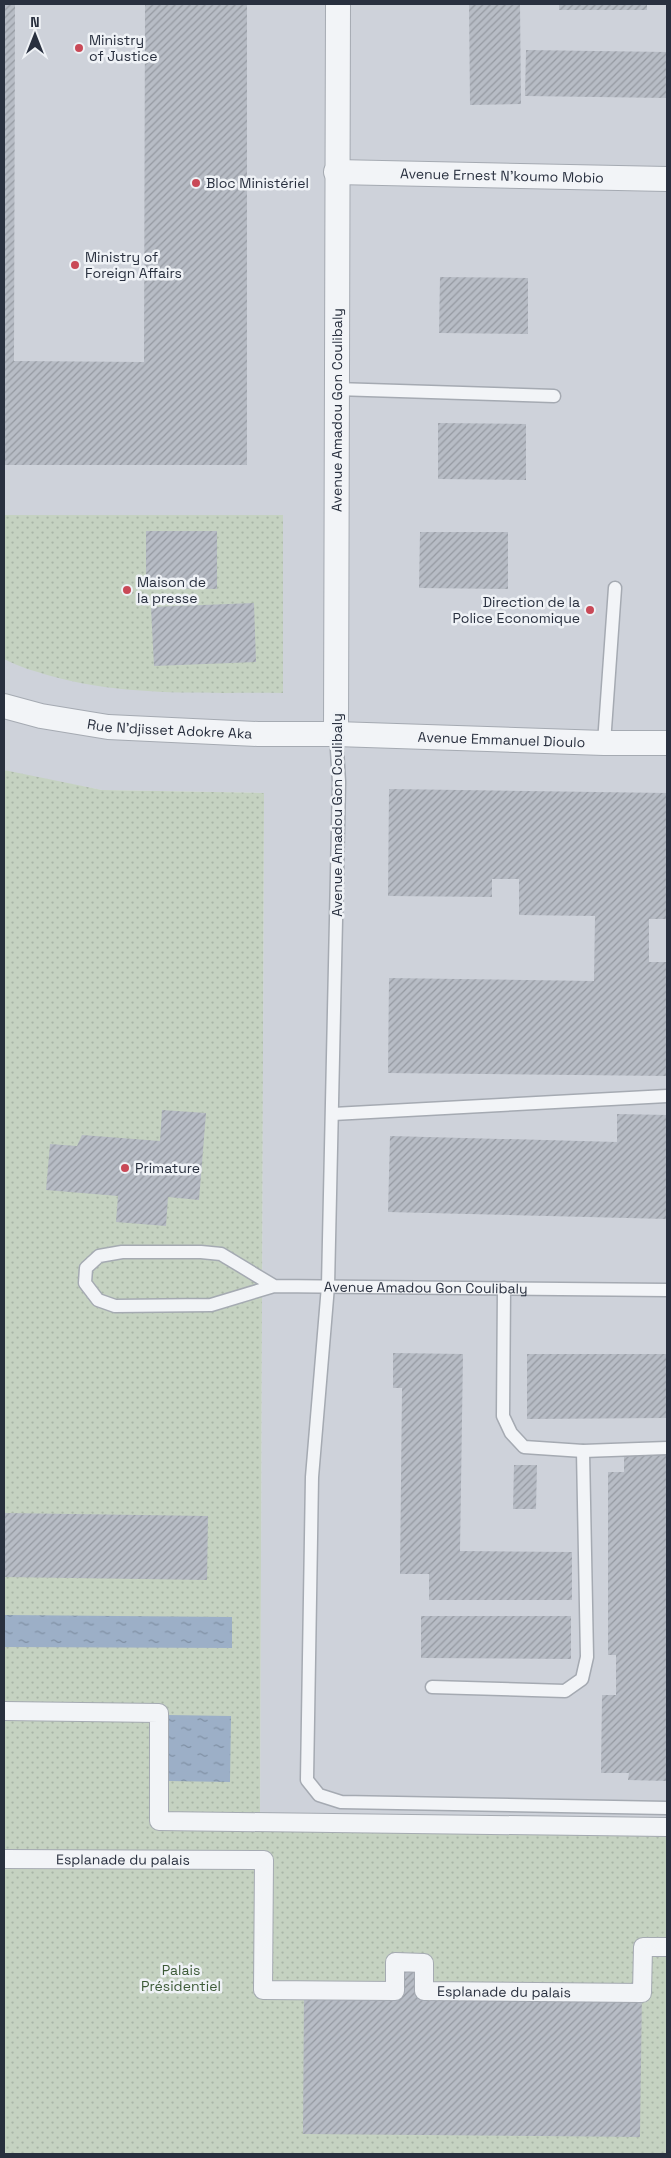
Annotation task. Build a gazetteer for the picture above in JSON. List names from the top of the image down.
{
  "streets": {
    "street": [
      "Avenue Ernest N'koumo Mobio",
      "Avenue Amadou Gon Coulibaly",
      "Rue N'djisset Adokre Aka",
      "Avenue Emmanuel Dioulo",
      "Esplanade du palais"
    ]
  },
  "crossings": [
    ["Avenue Ernest N'koumo Mobio", "Avenue Amadou Gon Coulibaly"],
    ["Avenue Amadou Gon Coulibaly", "Rue N'djisset Adokre Aka"],
    ["Avenue Amadou Gon Coulibaly", "Avenue Emmanuel Dioulo"],
    ["Rue N'djisset Adokre Aka", "Avenue Emmanuel Dioulo"]
  ],
  "parks": ["Palais Présidentiel"],
  "places": [
    "Ministry of Justice",
    "Bloc Ministériel",
    "Ministry of Foreign Affairs",
    "Maison de la presse",
    "Direction de la Police Economique",
    "Primature"
  ],
  "north": "top"
}
